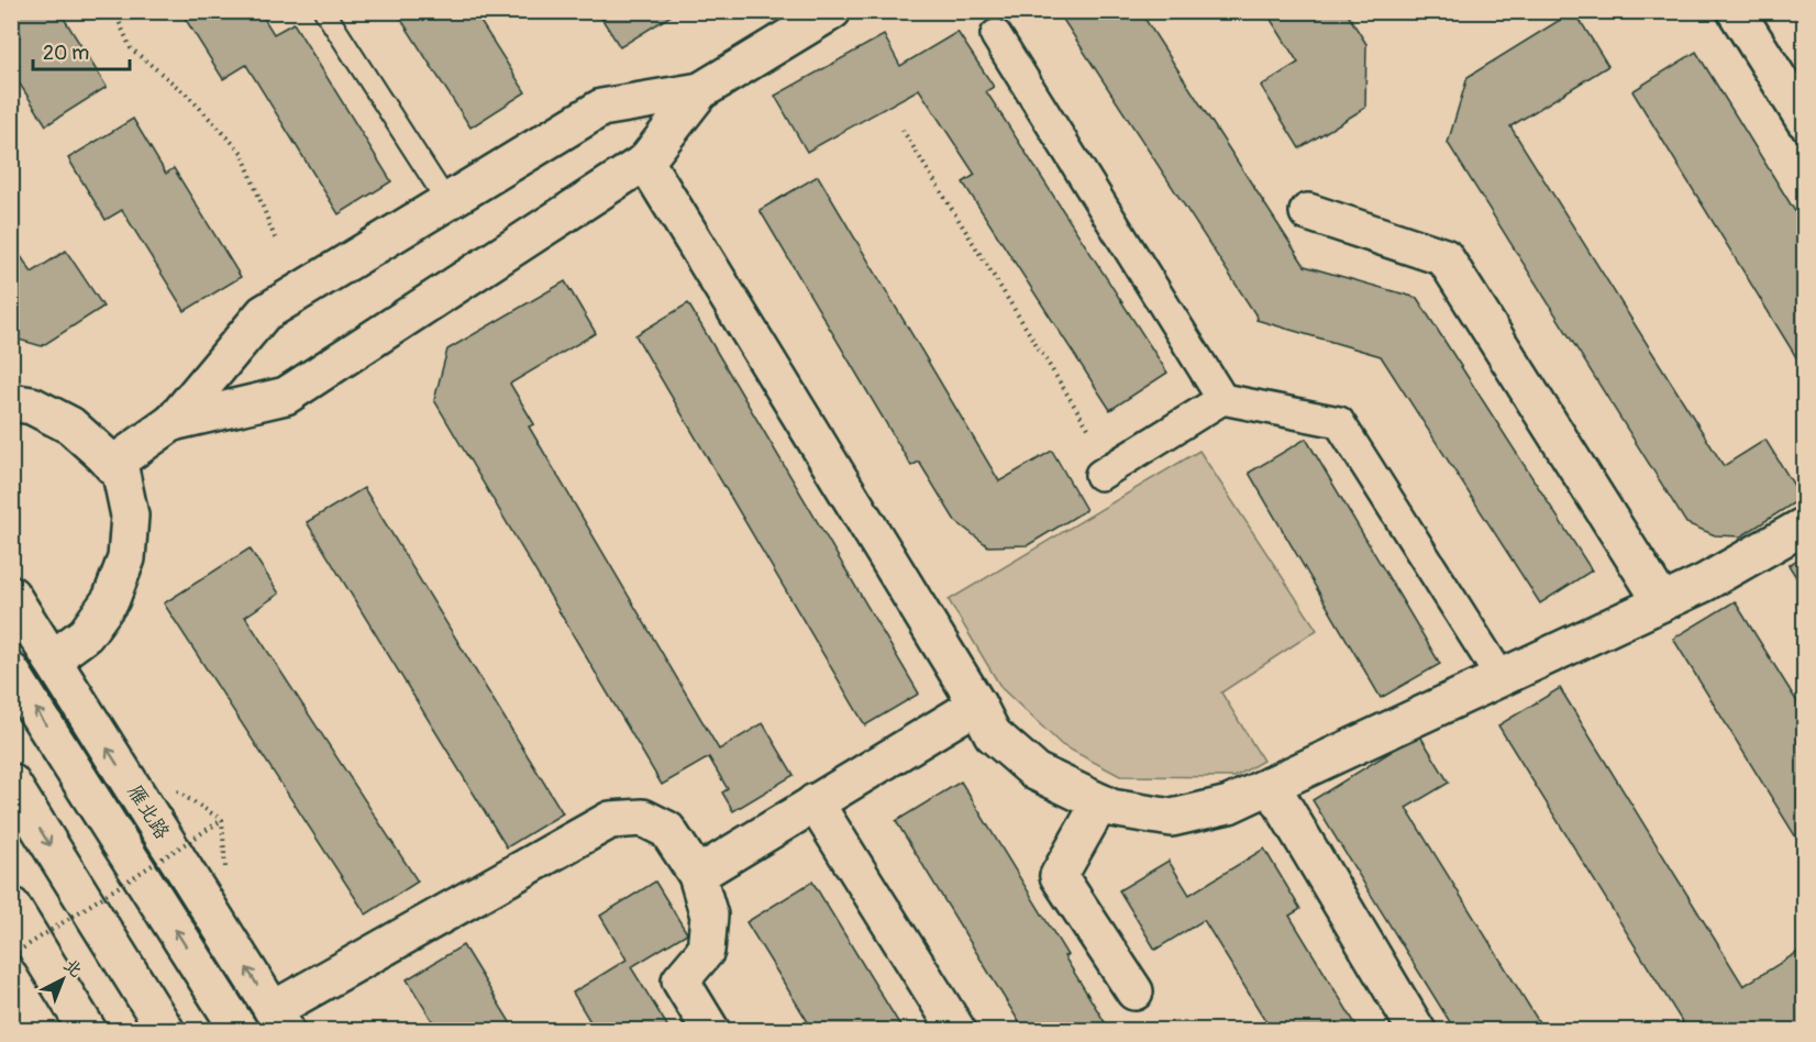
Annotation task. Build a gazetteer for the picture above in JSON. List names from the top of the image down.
{
  "streets": {
    "street": ["雁北路"]
  },
  "scale_bar": "20 m",
  "north": "top right"
}
